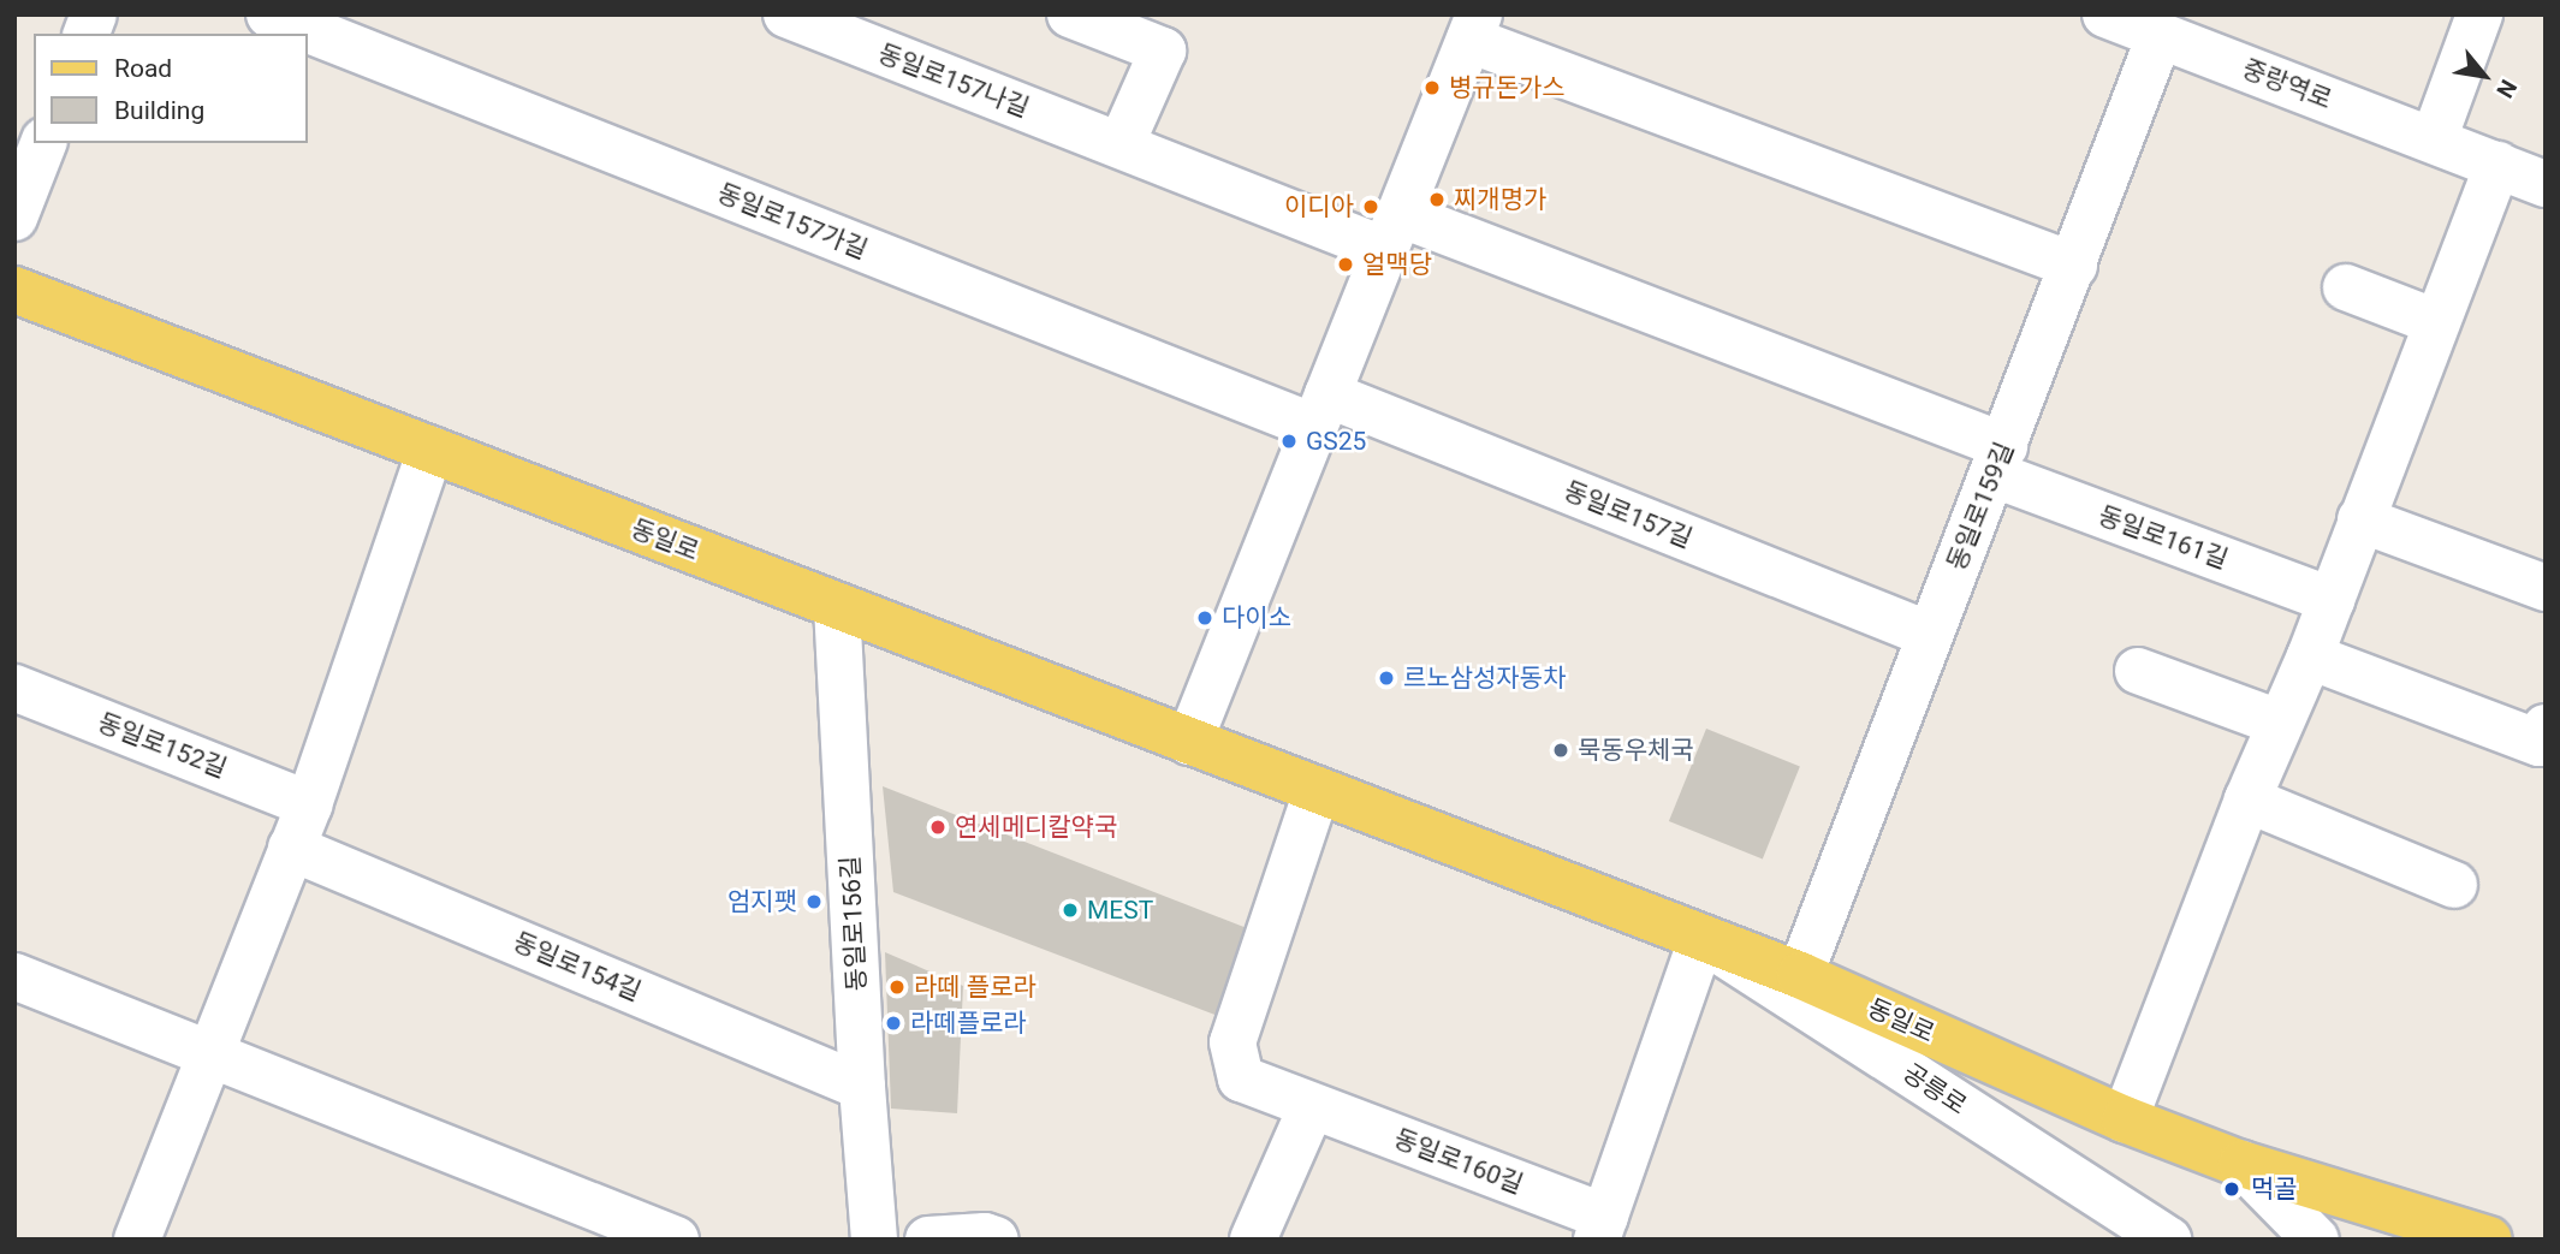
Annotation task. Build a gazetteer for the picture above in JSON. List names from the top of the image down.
{
  "streets": {
    "main road": ["동일로"],
    "street": [
      "동일로157나길",
      "중랑역로",
      "동일로157가길",
      "동일로159길",
      "동일로157길",
      "동일로161길",
      "동일로152길",
      "동일로156길",
      "동일로154길",
      "공릉로",
      "동일로160길"
    ]
  },
  "crossings": [
    ["중랑역로", "동일로159길"],
    ["동일로157가길", "동일로157길"],
    ["동일로159길", "동일로157길"],
    ["동일로159길", "동일로161길"],
    ["동일로159길", "동일로"],
    ["동일로", "동일로156길"],
    ["동일로", "공릉로"],
    ["동일로", "동일로160길"],
    ["동일로156길", "동일로154길"],
    ["공릉로", "동일로160길"]
  ],
  "places": [
    "병규돈가스",
    "찌개명가",
    "이디아",
    "얼맥당",
    "GS25",
    "다이소",
    "르노삼성자동차",
    "묵동우체국",
    "연세메디칼약국",
    "엄지팻",
    "MEST",
    "라떼 플로라",
    "라떼플로라",
    "먹골"
  ],
  "legend": ["Road", "Building"],
  "north": "bottom right"
}
